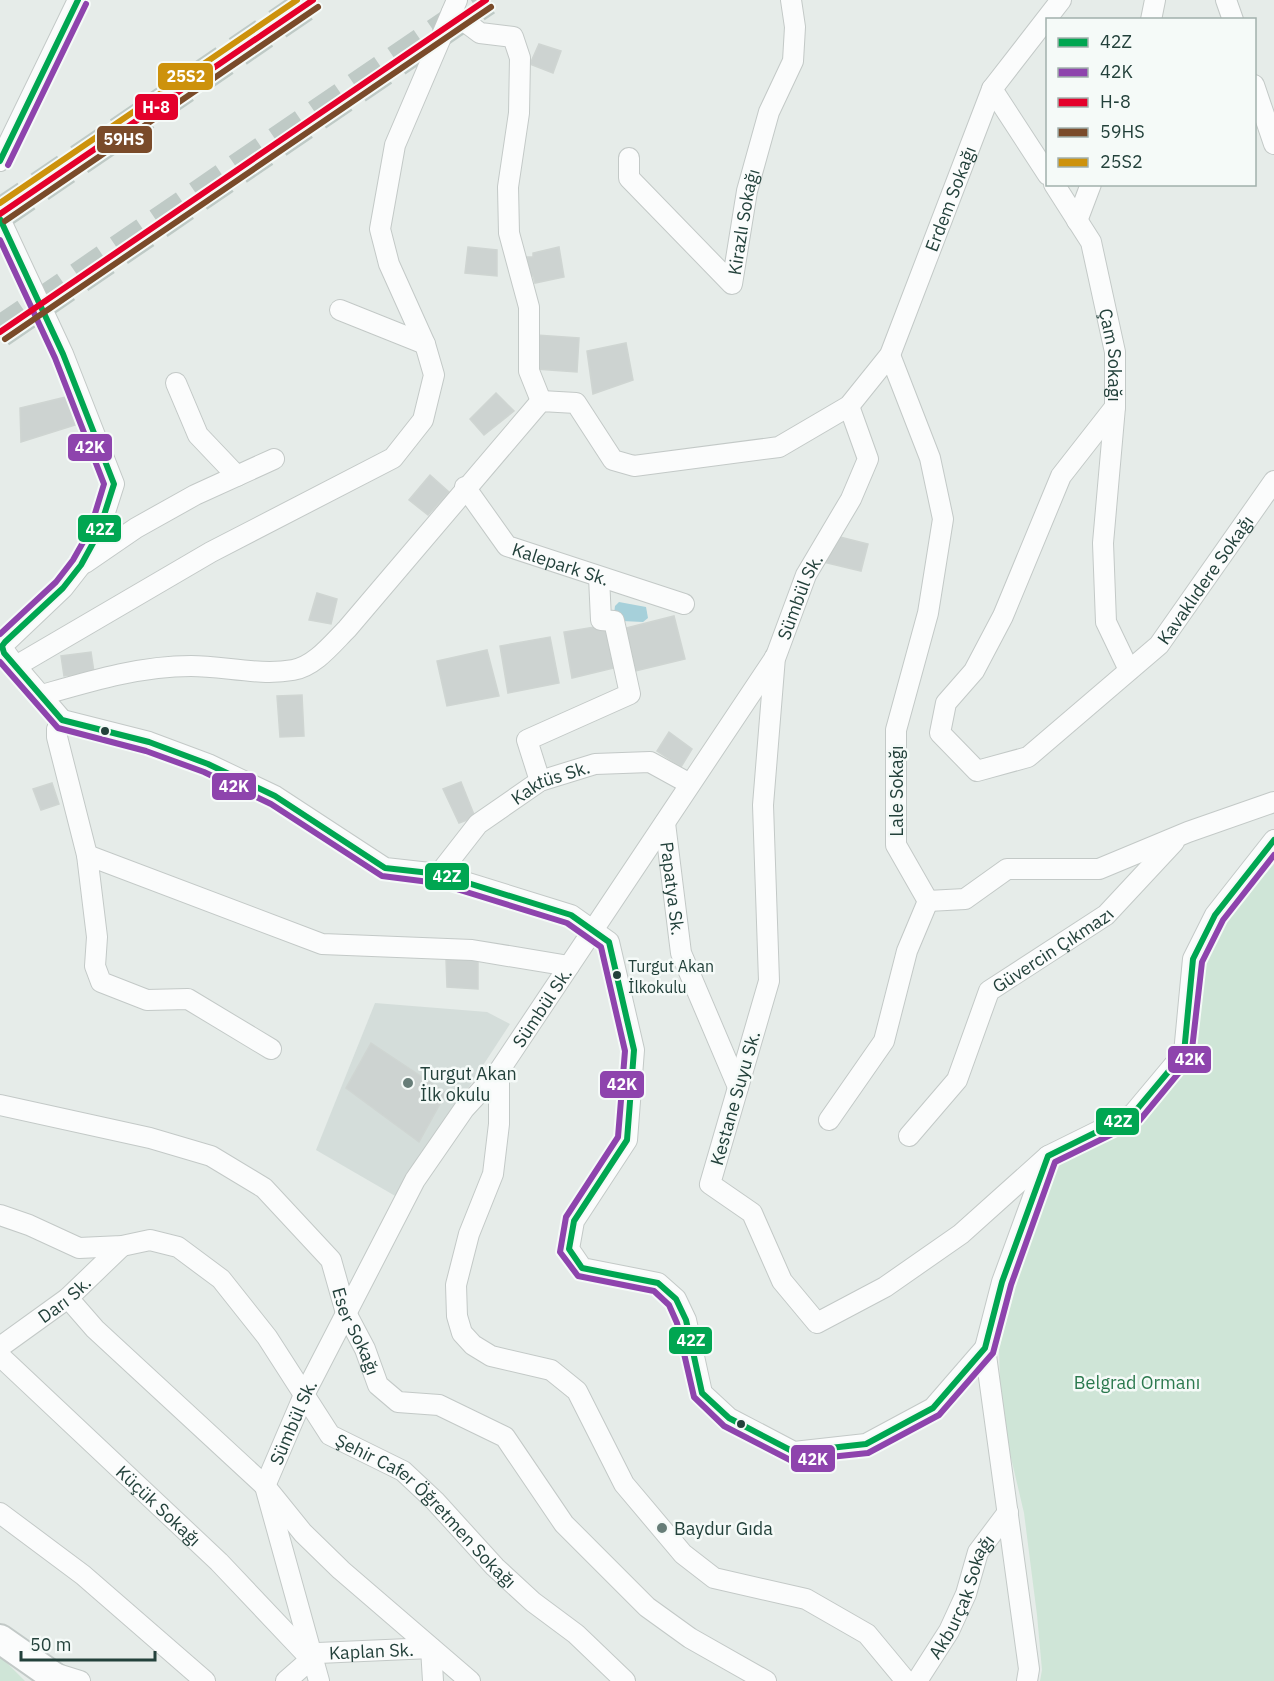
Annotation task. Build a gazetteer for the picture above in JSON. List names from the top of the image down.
{
  "streets": {
    "street": [
      "Erdem Sokağı",
      "Kirazlı Sokağı",
      "Çam Sokağı",
      "Kalepark Sk.",
      "Kavaklıdere Sokağı",
      "Sümbül Sk.",
      "Kaktüs Sk.",
      "Lale Sokağı",
      "Papatya Sk.",
      "Güvercin Çıkmazı",
      "Kestane Suyu Sk.",
      "Darı Sk.",
      "Eser Sokağı",
      "Küçük Sokağı",
      "Şehir Cafer Öğretmen Sokağı",
      "Akburçak Sokağı",
      "Kaplan Sk."
    ]
  },
  "crossings": [
    ["Erdem Sokağı", "Sümbül Sk."],
    ["Erdem Sokağı", "Lale Sokağı"],
    ["Çam Sokağı", "Kavaklıdere Sokağı"],
    ["Sümbül Sk.", "Kaktüs Sk."],
    ["Sümbül Sk.", "Papatya Sk."],
    ["Sümbül Sk.", "Kestane Suyu Sk."],
    ["Sümbül Sk.", "Eser Sokağı"],
    ["Sümbül Sk.", "Küçük Sokağı"],
    ["Sümbül Sk.", "Şehir Cafer Öğretmen Sokağı"],
    ["Sümbül Sk.", "Kaplan Sk."],
    ["Papatya Sk.", "Kestane Suyu Sk."],
    ["Darı Sk.", "Şehir Cafer Öğretmen Sokağı"],
    ["Küçük Sokağı", "Kaplan Sk."]
  ],
  "parks": ["Belgrad Ormanı"],
  "places": ["Turgut Akan İlkokulu", "Turgut Akan İlk okulu", "Baydur Gıda"],
  "lines": [
    "transit line 42Z",
    "transit line H-8",
    "transit line 25S2",
    "transit line 42K",
    "transit line 59HS"
  ],
  "legend": [
    "42Z",
    "42K",
    "H-8",
    "59HS",
    "25S2"
  ],
  "scale_bar": "50 m"
}
